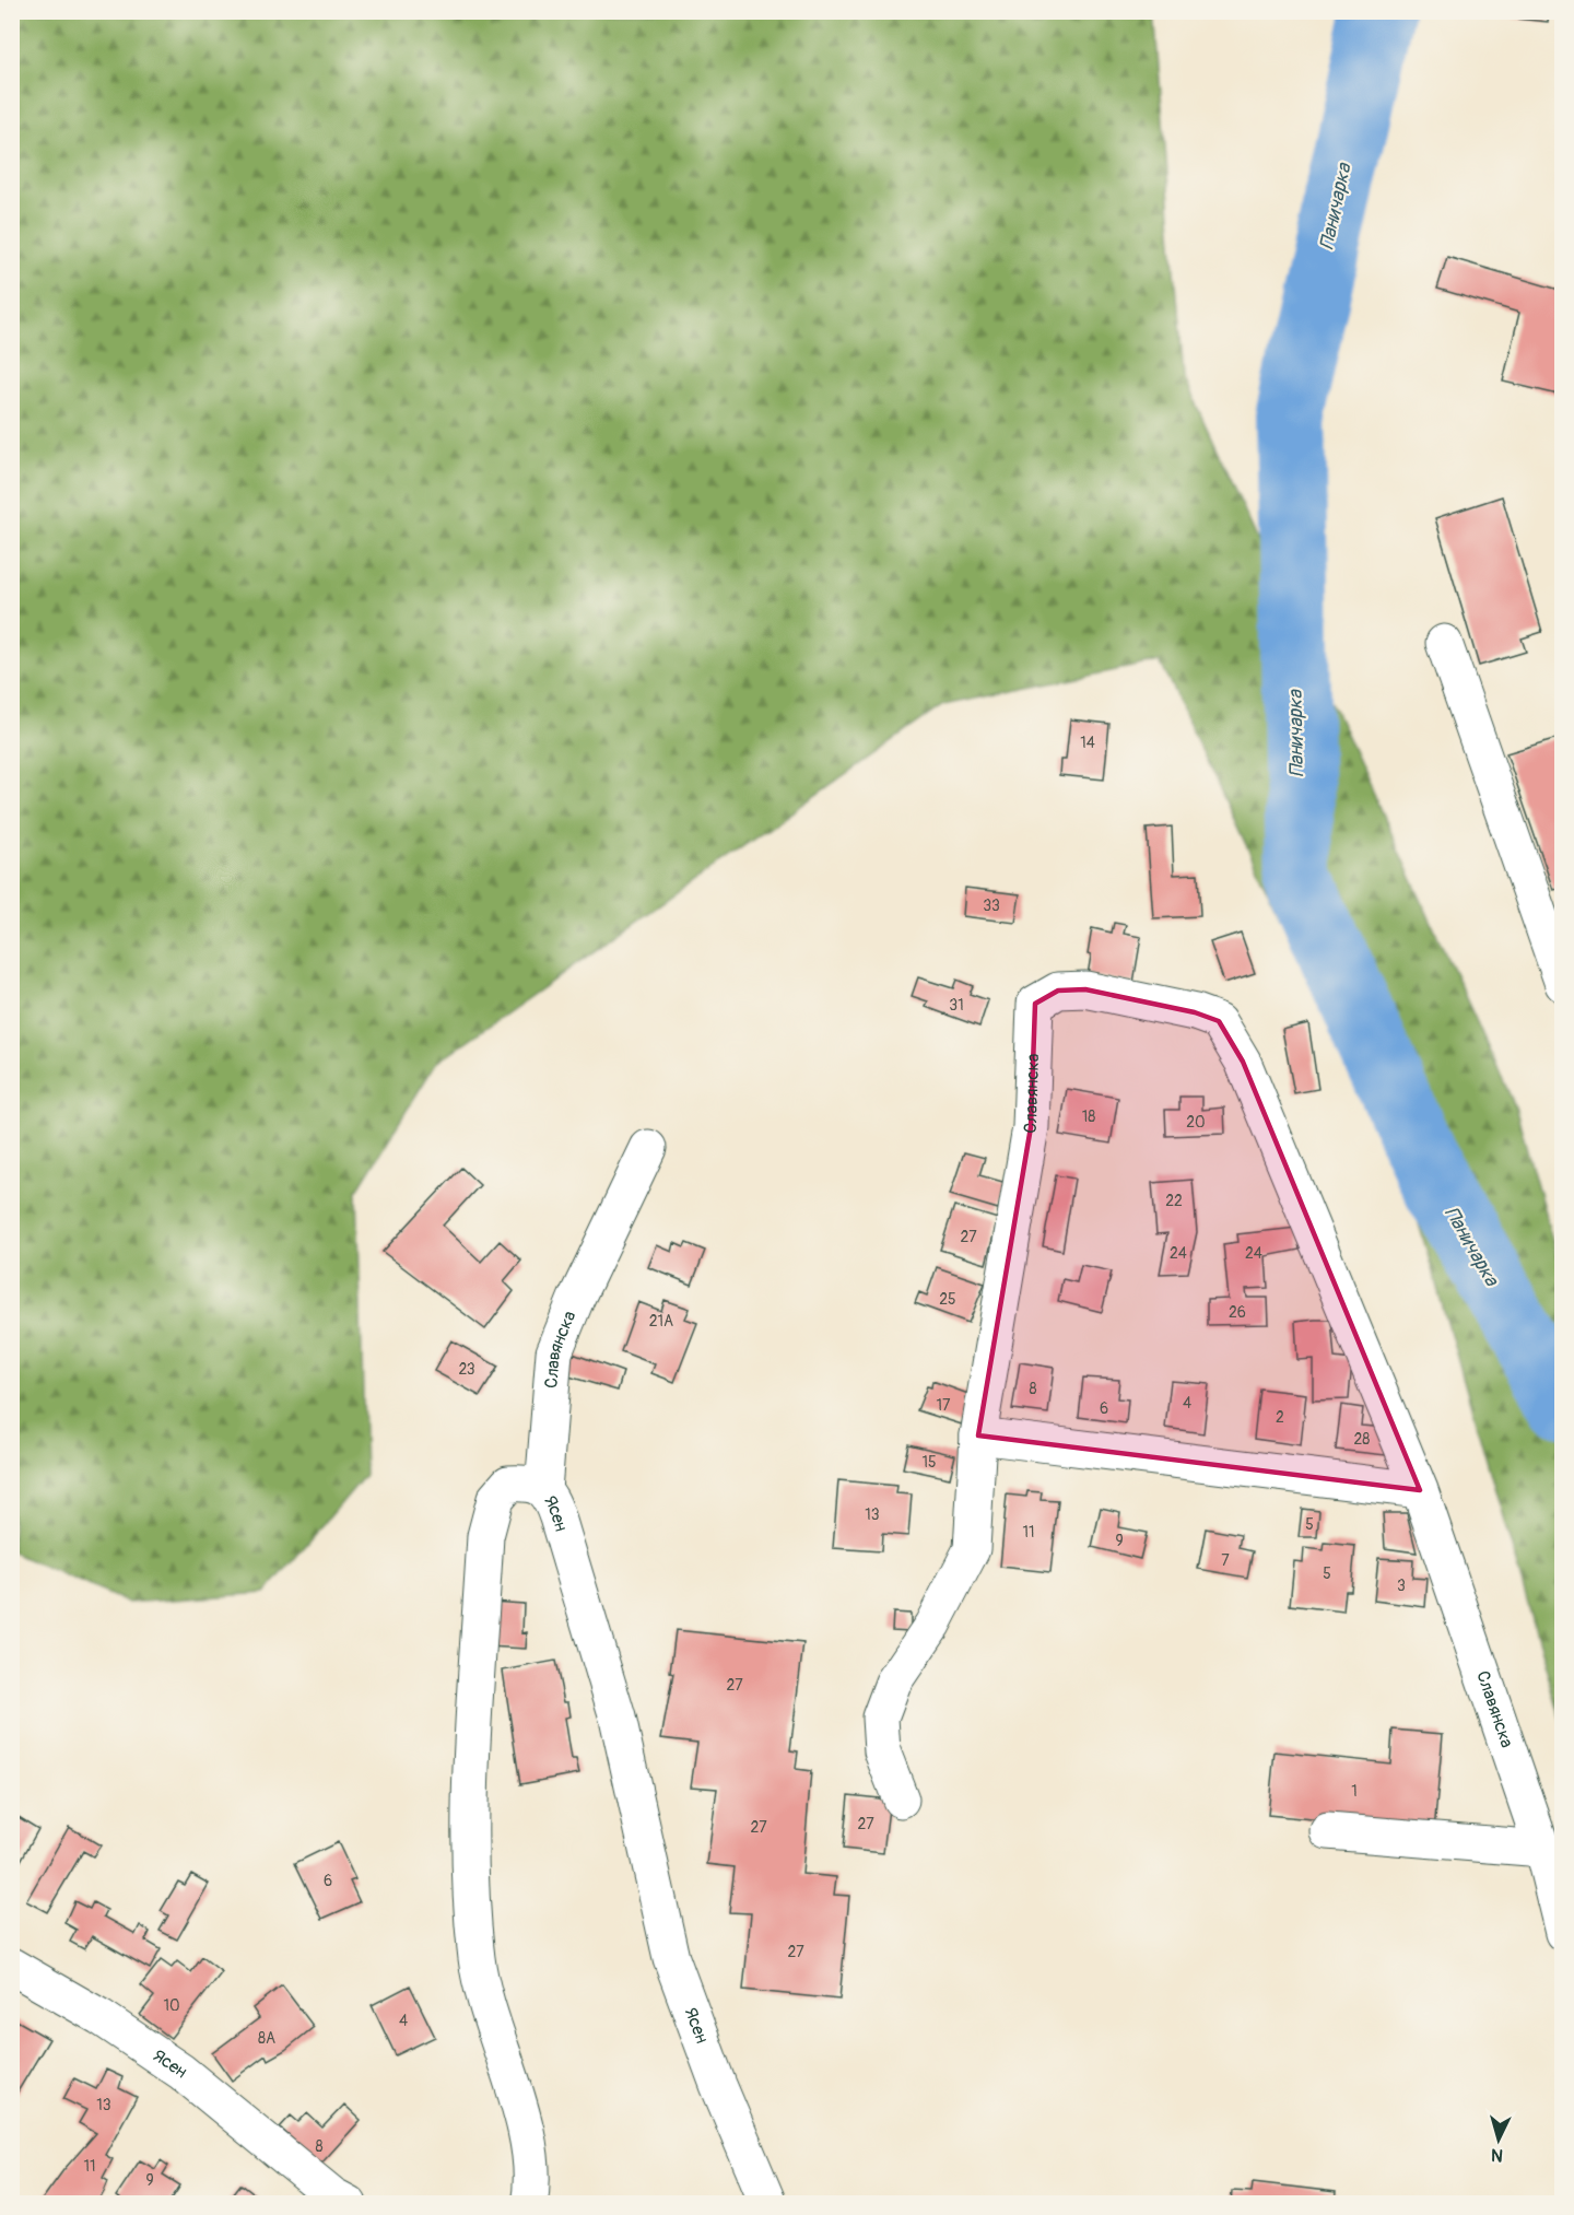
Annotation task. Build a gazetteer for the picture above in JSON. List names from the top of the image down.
{
  "streets": {
    "street": ["Славянска", "Ясен"]
  },
  "crossings": [
    ["Славянска", "Ясен"]
  ],
  "water": ["Паничарка"],
  "house_numbers": [
    "14",
    "33",
    "31",
    "18",
    "20",
    "22",
    "27",
    "24",
    "24",
    "25",
    "26",
    "21А",
    "23",
    "8",
    "4",
    "17",
    "6",
    "2",
    "28",
    "15",
    "13",
    "5",
    "11",
    "9",
    "7",
    "5",
    "3",
    "27",
    "1",
    "27",
    "27",
    "6",
    "27",
    "10",
    "4",
    "8А",
    "13",
    "8",
    "11",
    "9"
  ],
  "north": "bottom"
}
